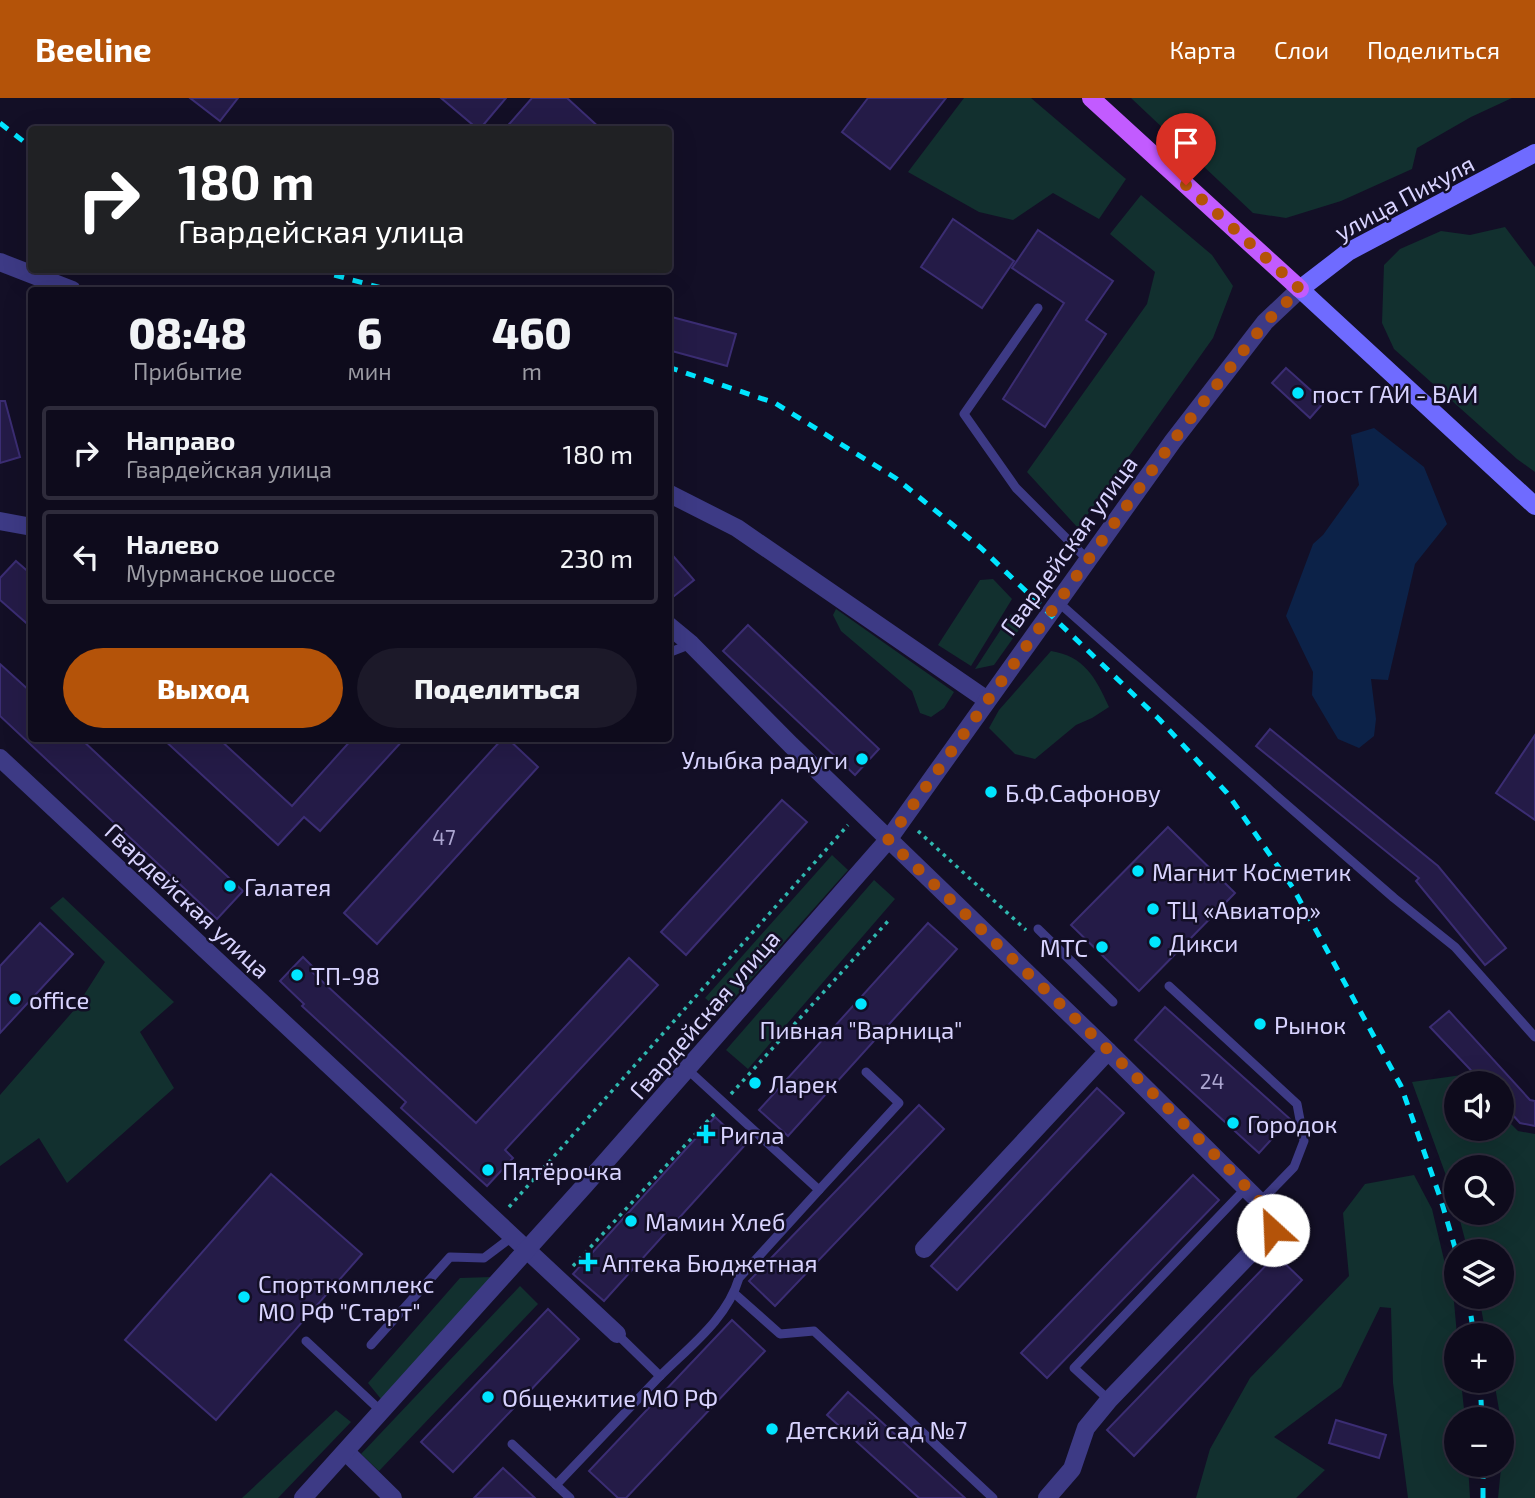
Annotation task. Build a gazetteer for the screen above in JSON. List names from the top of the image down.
{
  "streets": {
    "main road": ["улица Пикуля"],
    "street": ["Гвардейская улица"]
  },
  "crossings": [
    ["улица Пикуля", "Гвардейская улица"]
  ],
  "places": {
    "other": [
      "пост ГАИ - ВАИ",
      "Улыбка радуги",
      "Б.Ф.Сафонову",
      "Магнит Косметик",
      "Галатея",
      "ТЦ «Авиатор»",
      "Дикси",
      "МТС",
      "ТП-98",
      "office",
      "Пивная \"Варница\"",
      "Рынок",
      "Ларек",
      "Городок",
      "Пятёрочка",
      "Мамин Хлеб",
      "Спорткомплекс МО РФ \"Старт\"",
      "Общежитие МО РФ",
      "Детский сад №7"
    ],
    "health": ["Ригла", "Аптека Бюджетная"]
  },
  "house_numbers": ["47", "24"],
  "page": {
    "header": "Beeline",
    "nav": ["Карта", "Слои", "Поделиться"],
    "turn": ["180 m", "Гвардейская улица"],
    "eta": [
      "08:48",
      "Прибытие",
      "6",
      "мин",
      "460",
      "m"
    ],
    "list": [
      {
        "name": "Направо",
        "note": "Гвардейская улица",
        "value": "180 m"
      },
      {
        "name": "Налево",
        "note": "Мурманское шоссе",
        "value": "230 m"
      }
    ],
    "buttons": ["Выход", "Поделиться"],
    "map_buttons": ["+", "−"]
  }
}
